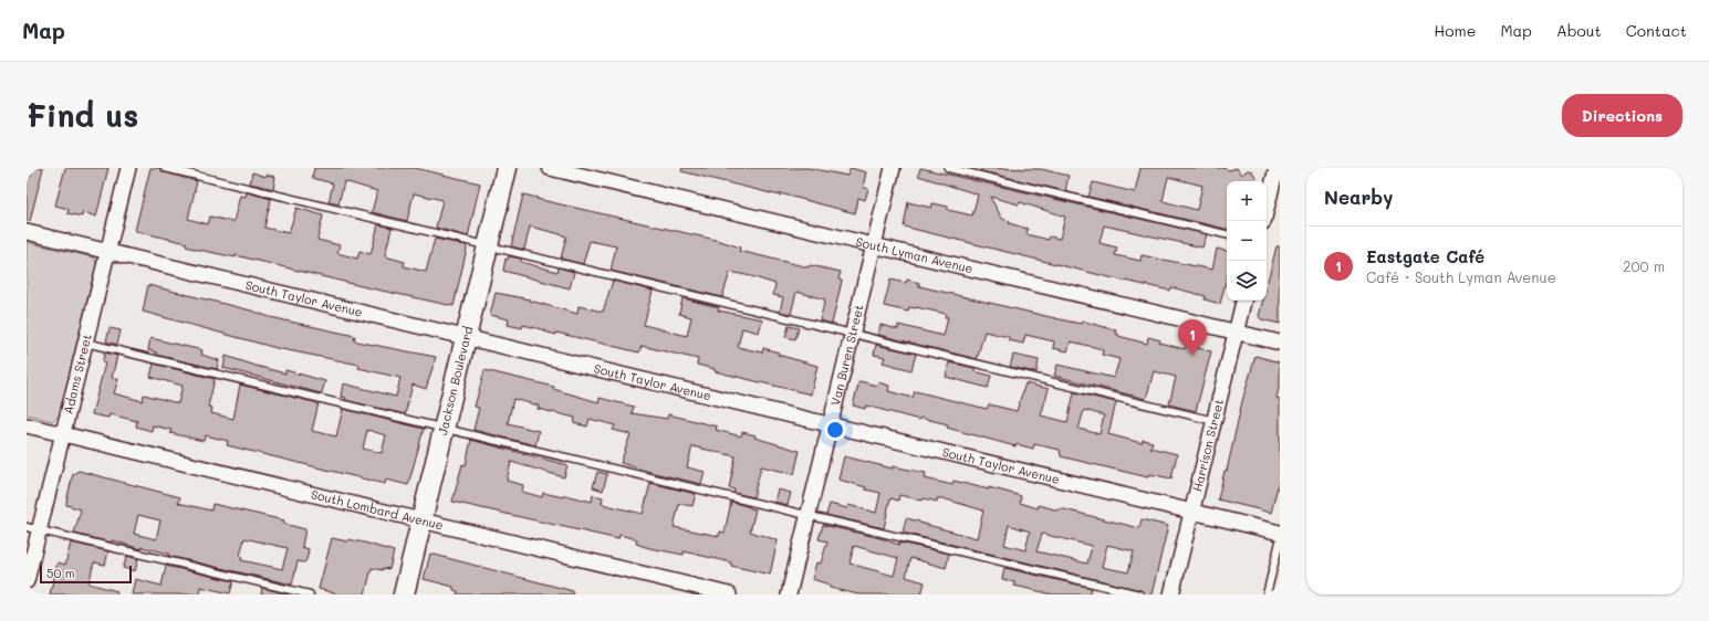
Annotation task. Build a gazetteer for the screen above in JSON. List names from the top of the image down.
{
  "streets": {
    "street": [
      "South Lyman Avenue",
      "South Taylor Avenue",
      "Van Buren Street",
      "Adams Street",
      "Jackson Boulevard",
      "Harrison Street",
      "South Lombard Avenue"
    ]
  },
  "crossings": [
    ["South Lyman Avenue", "Van Buren Street"],
    ["South Lyman Avenue", "Harrison Street"],
    ["South Taylor Avenue", "Van Buren Street"],
    ["South Taylor Avenue", "Adams Street"],
    ["South Taylor Avenue", "Jackson Boulevard"],
    ["South Taylor Avenue", "Harrison Street"],
    ["Adams Street", "South Lombard Avenue"],
    ["Jackson Boulevard", "South Lombard Avenue"]
  ],
  "scale_bar": "50 m",
  "page": {
    "header": "Map",
    "nav": [
      "Home",
      "Map",
      "About",
      "Contact"
    ],
    "buttons": "Directions",
    "title": "Find us",
    "heading": "Nearby",
    "map_buttons": ["+", "−"],
    "list": [
      {
        "mark": "1",
        "name": "Eastgate Café",
        "note": "Café · South Lyman Avenue",
        "value": "200 m"
      }
    ],
    "pins": "1",
    "scale": "50 m"
  }
}
